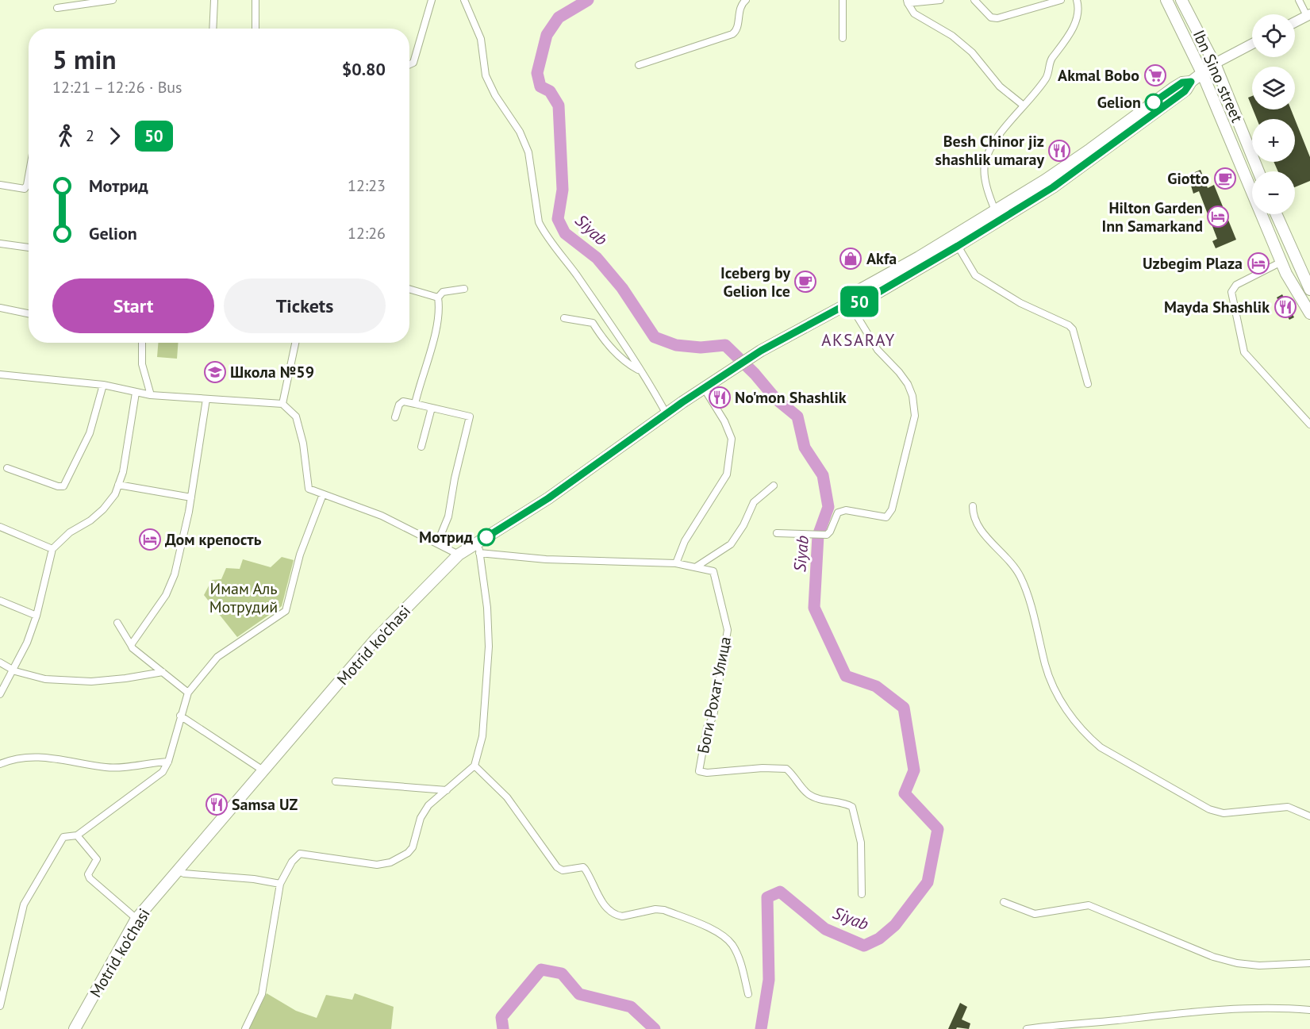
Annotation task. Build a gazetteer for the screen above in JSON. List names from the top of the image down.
{
  "streets": {
    "main road": ["Ibn Sino street", "Motrid ko'chasi"],
    "street": ["Боги Рохат Улица"]
  },
  "crossings": [
    ["Motrid ko'chasi", "Боги Рохат Улица"]
  ],
  "districts": ["AKSARAY"],
  "water": ["Siyab"],
  "parks": ["Имам Аль Мотрудий"],
  "places": {
    "supermarket": ["Akmal Bobo"],
    "other": ["Gelion", "Мотрид"],
    "restaurant": [
      "Besh Chinor jiz shashlik umaray",
      "Mayda Shashlik",
      "No'mon Shashlik",
      "Samsa UZ"
    ],
    "cafe": ["Giotto", "Iceberg by Gelion Ice"],
    "hotel": ["Hilton Garden Inn Samarkand", "Uzbegim Plaza", "Дом крепость"],
    "shop": ["Akfa"],
    "school or university": ["Школа №59"]
  },
  "lines": ["bus line 50"],
  "page": {
    "on_map": "50",
    "map_buttons": ["+", "−"],
    "heading": ["5 min", "12:21 – 12:26 · Bus", "$0.80"],
    "legs": ["2", "50"],
    "list": [
      {
        "name": "Мотрид",
        "value": "12:23"
      },
      {
        "name": "Gelion",
        "value": "12:26"
      }
    ],
    "buttons": ["Start", "Tickets"]
  }
}
